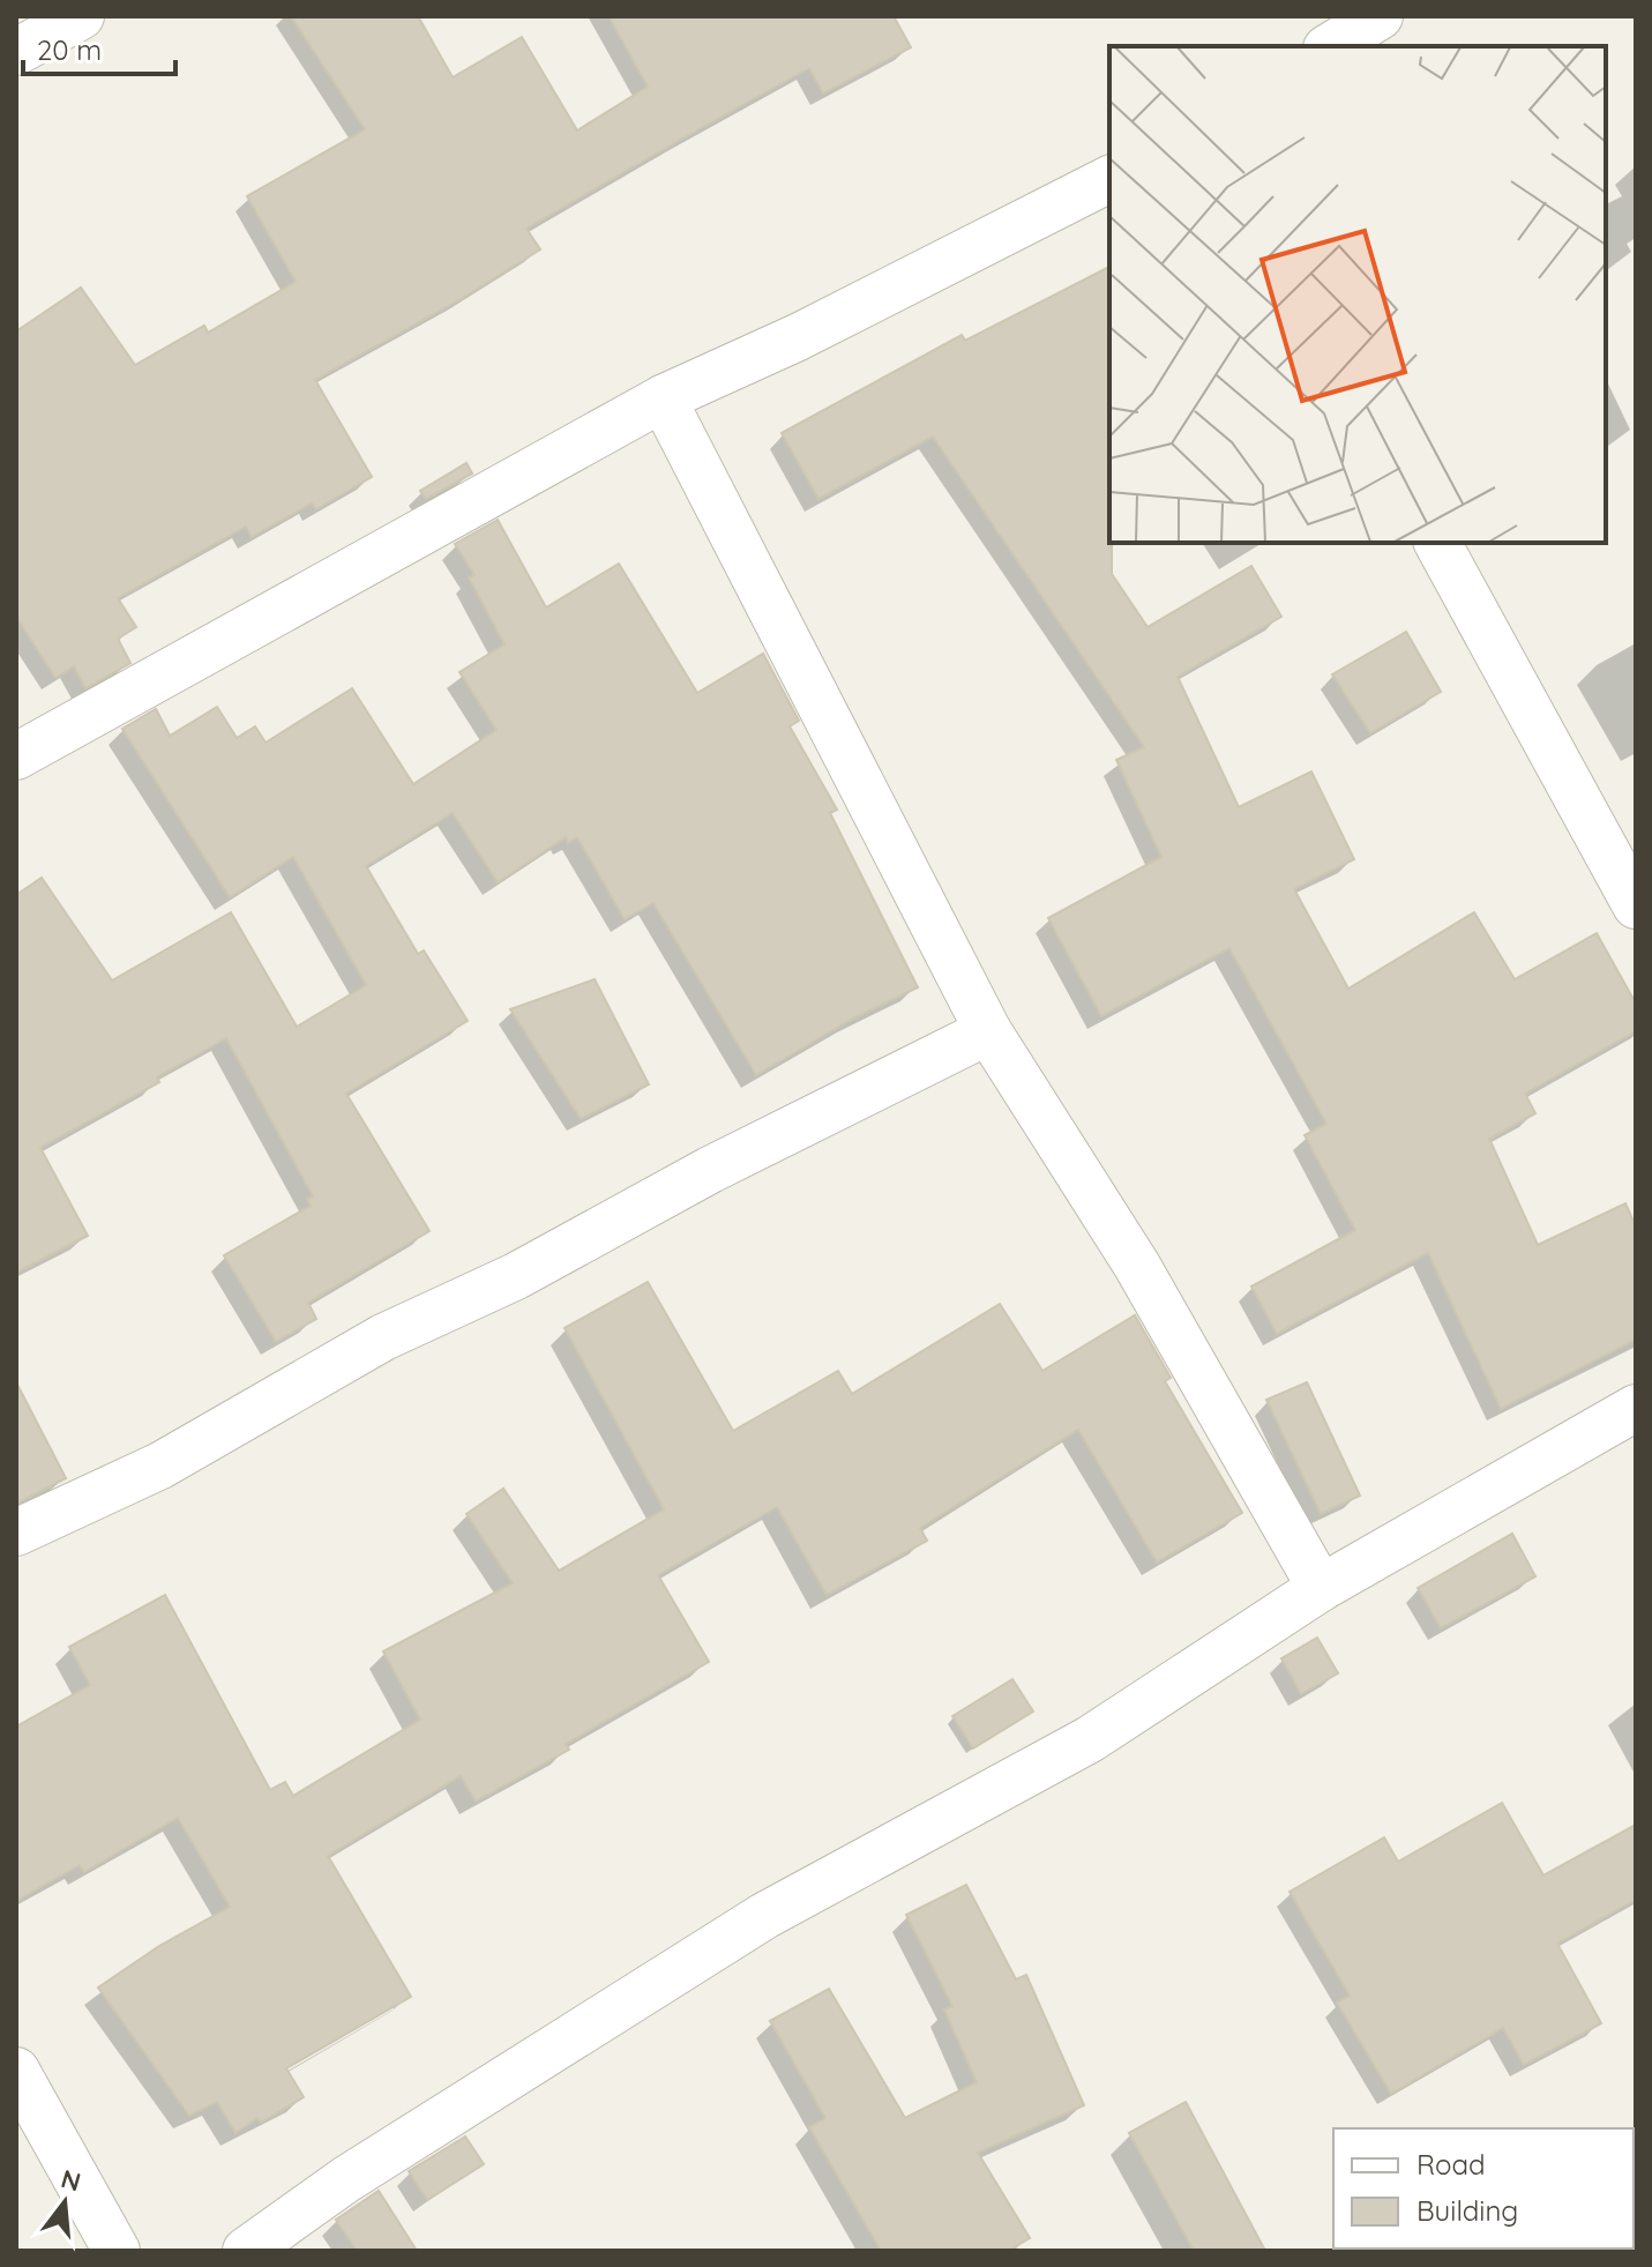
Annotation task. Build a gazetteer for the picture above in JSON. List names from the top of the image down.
{
  "legend": ["Road", "Building"],
  "scale_bar": "20 m",
  "north": "top"
}
